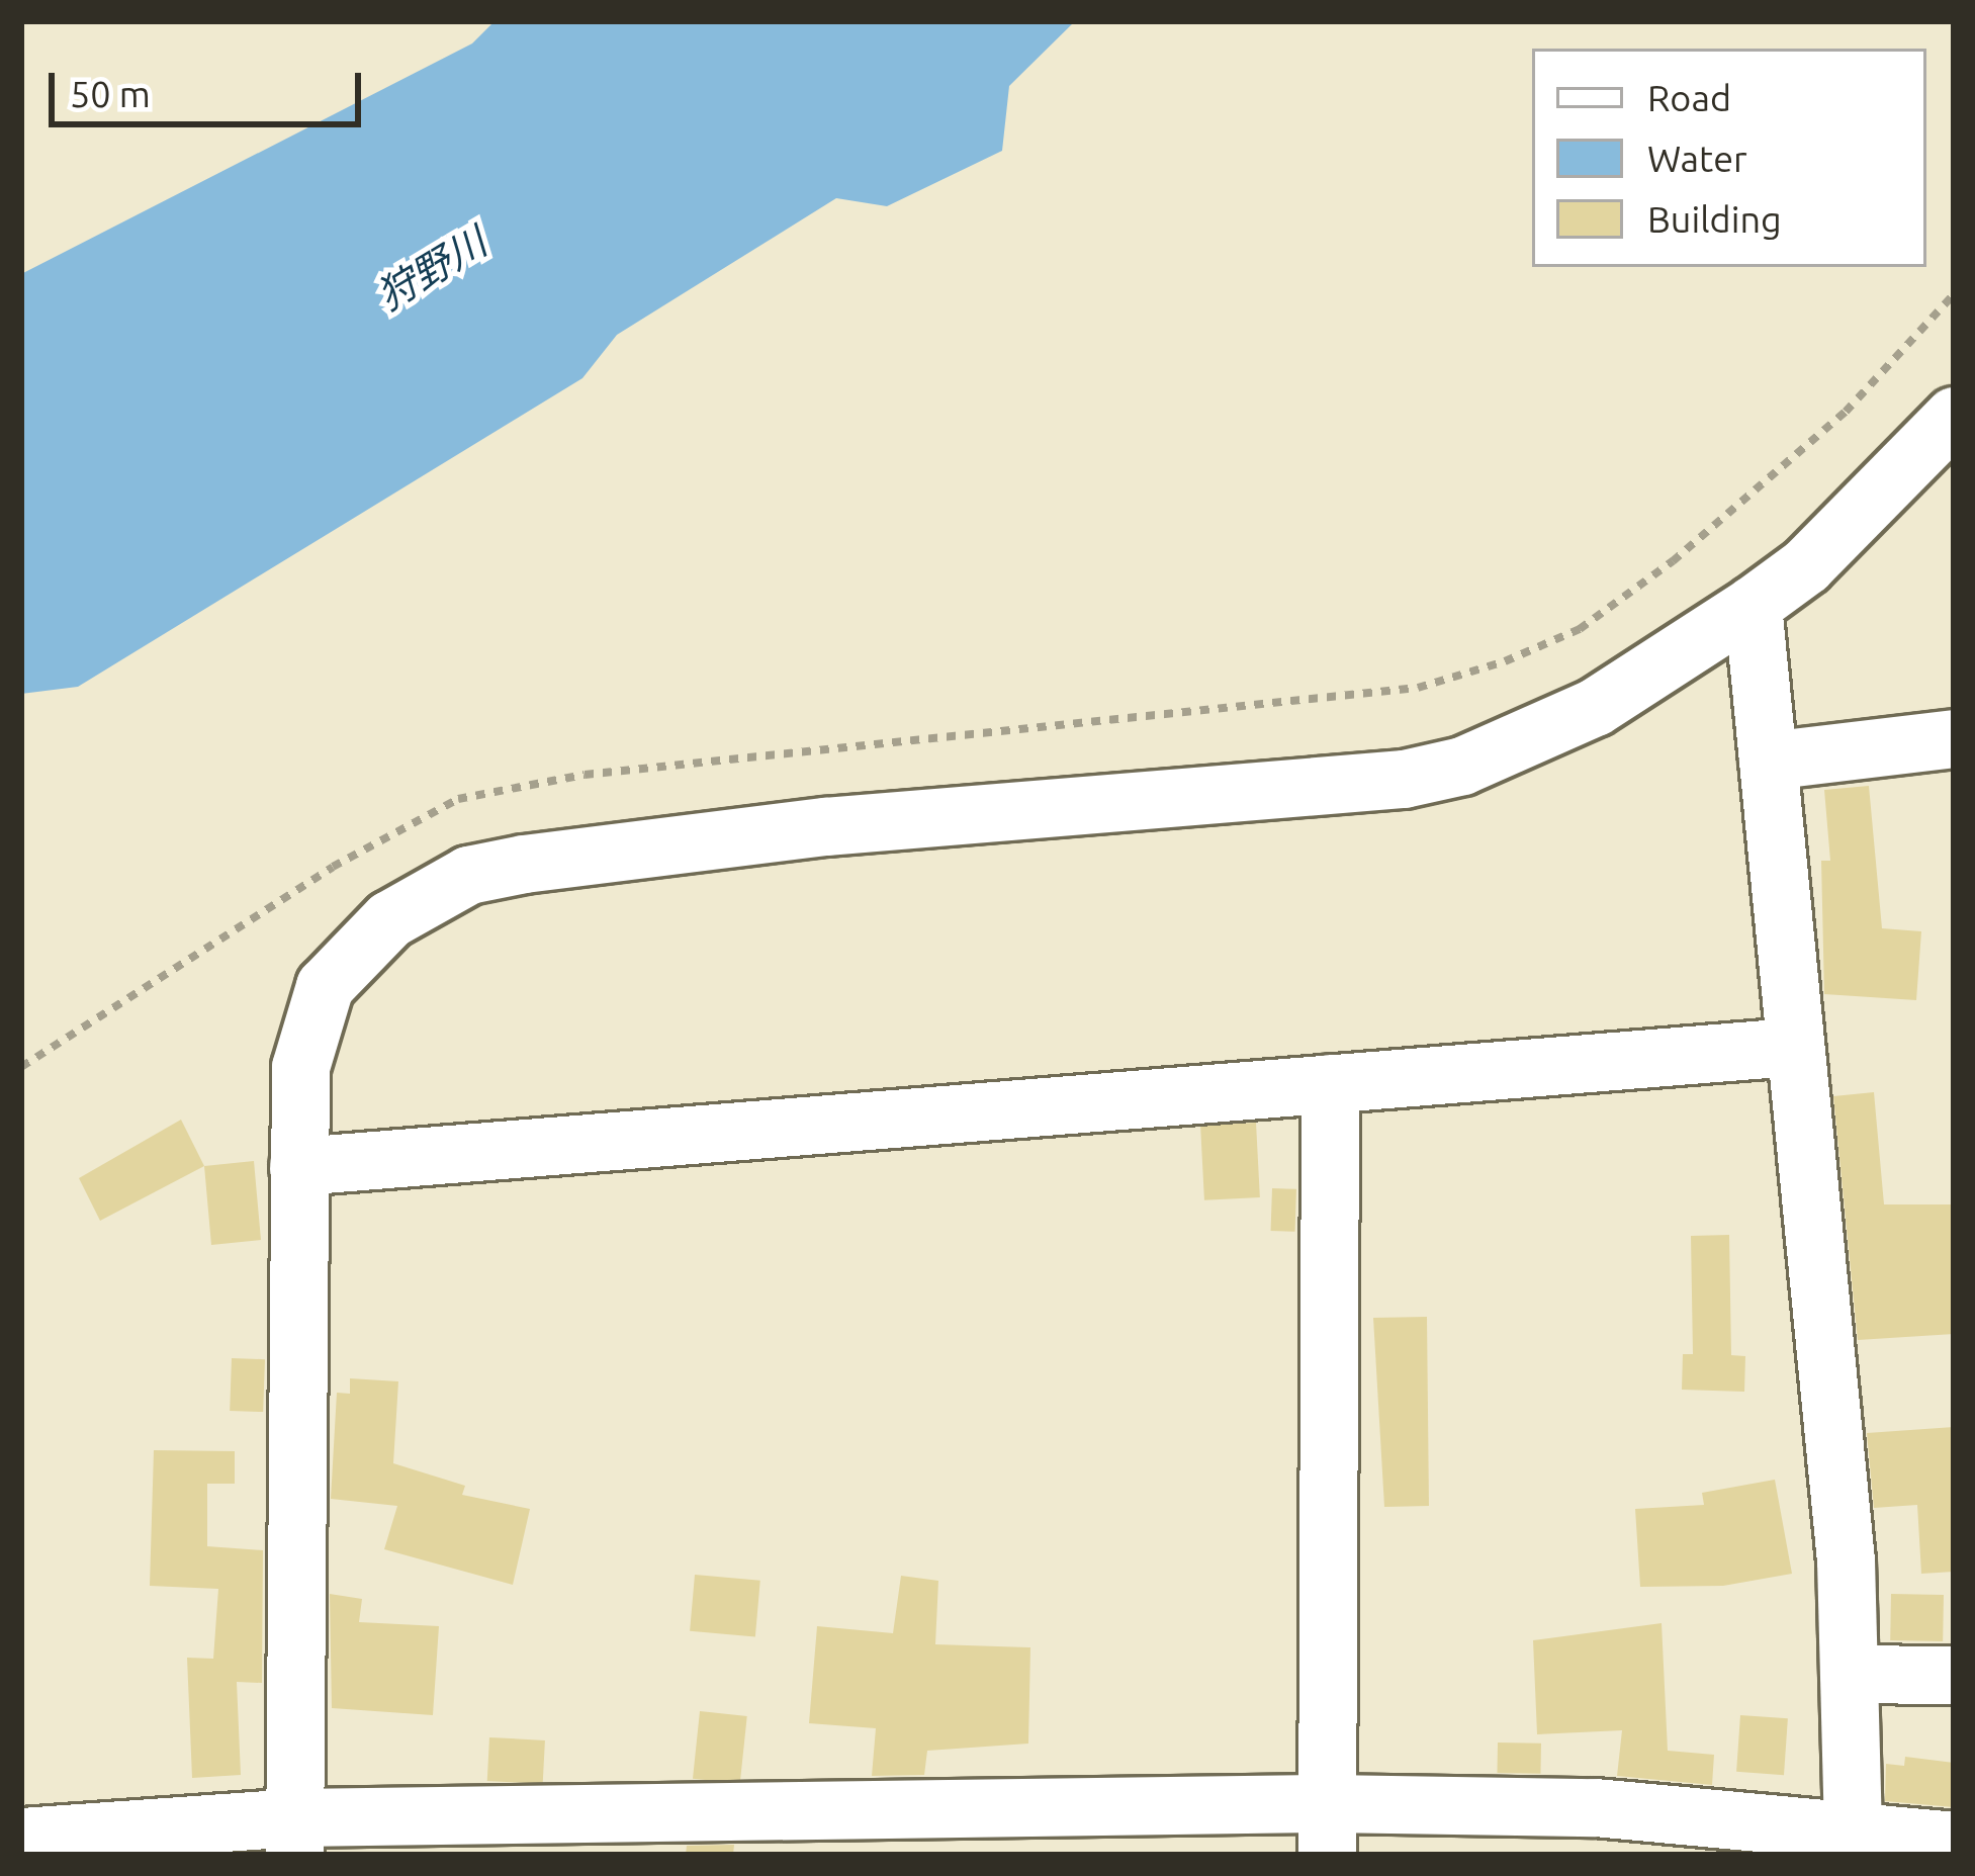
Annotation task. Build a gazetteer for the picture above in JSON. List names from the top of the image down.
{
  "water": ["狩野川"],
  "legend": ["Road", "Water", "Building"],
  "scale_bar": "50 m"
}
